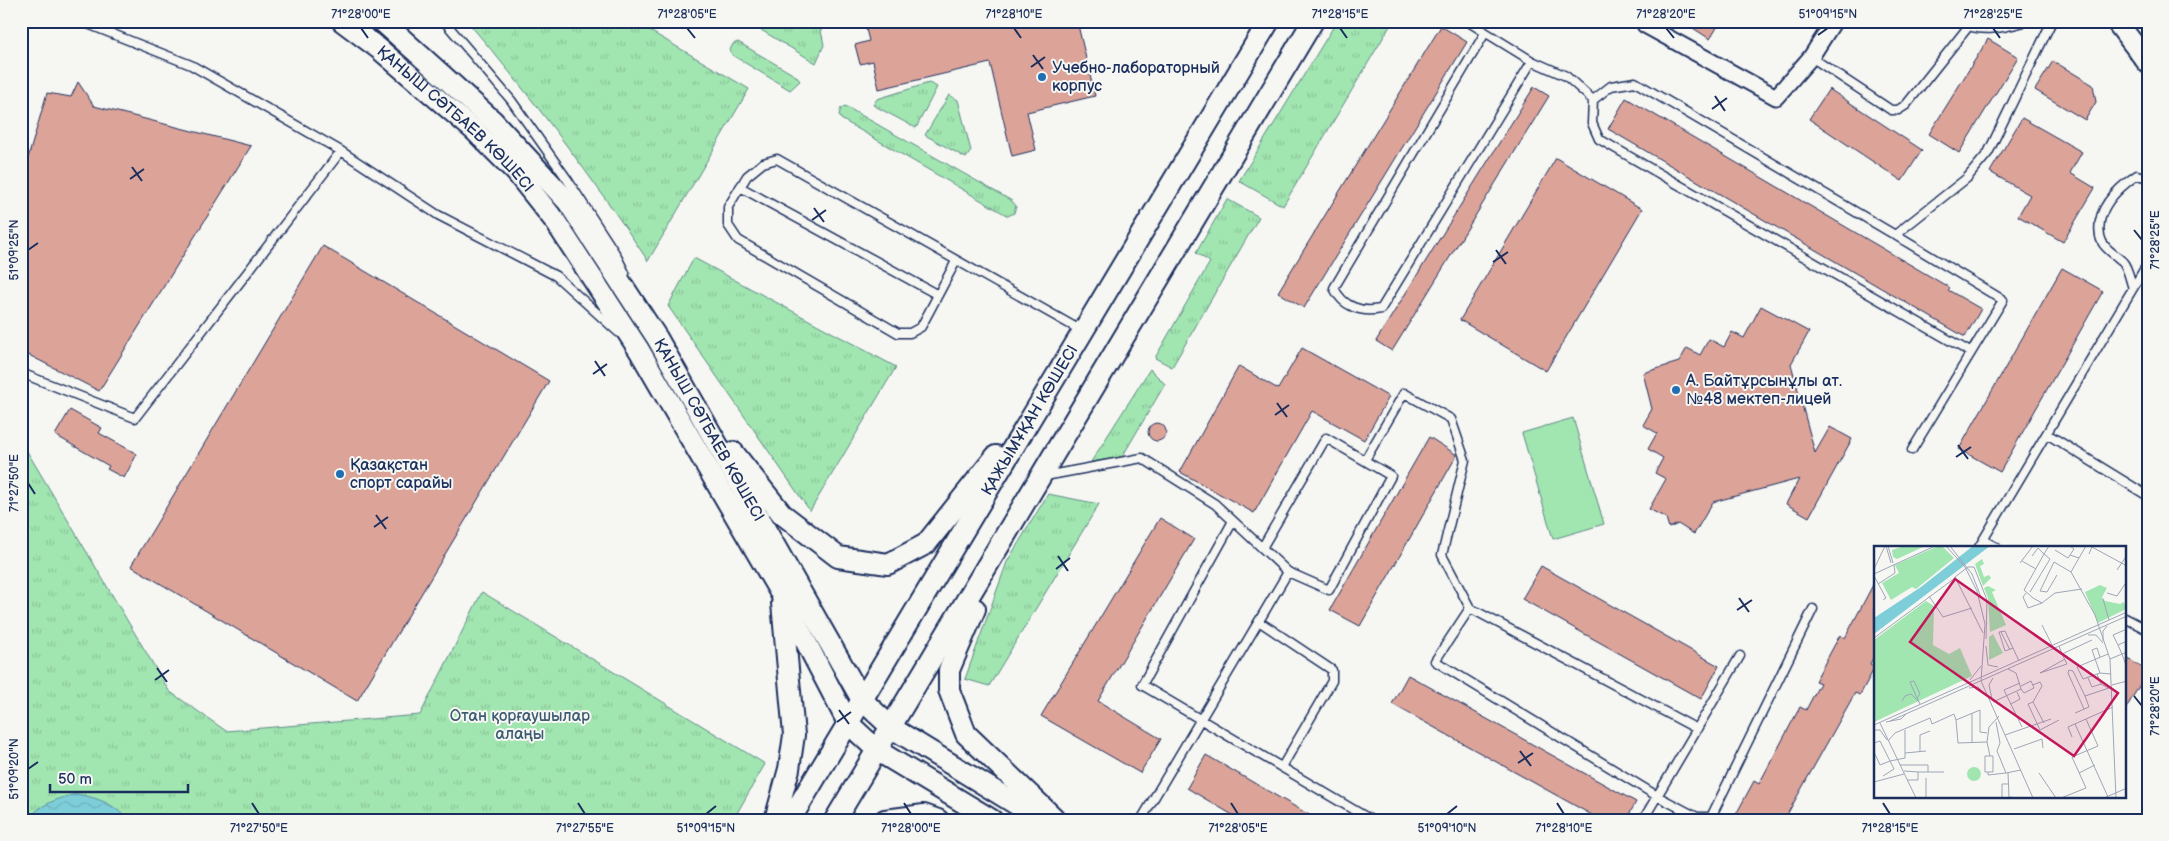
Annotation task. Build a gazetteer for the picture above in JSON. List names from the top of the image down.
{
  "streets": {
    "main road": ["ҚАНЫШ СӘТБАЕВ КӨШЕСІ", "ҚАЖЫМҰҚАН КӨШЕСІ"]
  },
  "crossings": [
    ["ҚАНЫШ СӘТБАЕВ КӨШЕСІ", "ҚАЖЫМҰҚАН КӨШЕСІ"]
  ],
  "parks": ["Отан қорғаушылар алаңы"],
  "places": ["Учебно-лабораторный корпус", "А. Байтұрсынұлы ат. №48 мектеп-лицей", "Қазақстан спорт сарайы"],
  "scale_bar": "50 m",
  "coordinates": [
    "71°28'00\"E",
    "71°28'05\"E",
    "71°28'10\"E",
    "71°28'15\"E",
    "71°28'20\"E",
    "51°09'15\"N",
    "71°28'25\"E",
    "51°09'25\"N",
    "71°27'50\"E",
    "51°09'20\"N",
    "71°27'55\"E",
    "51°09'10\"N"
  ]
}
